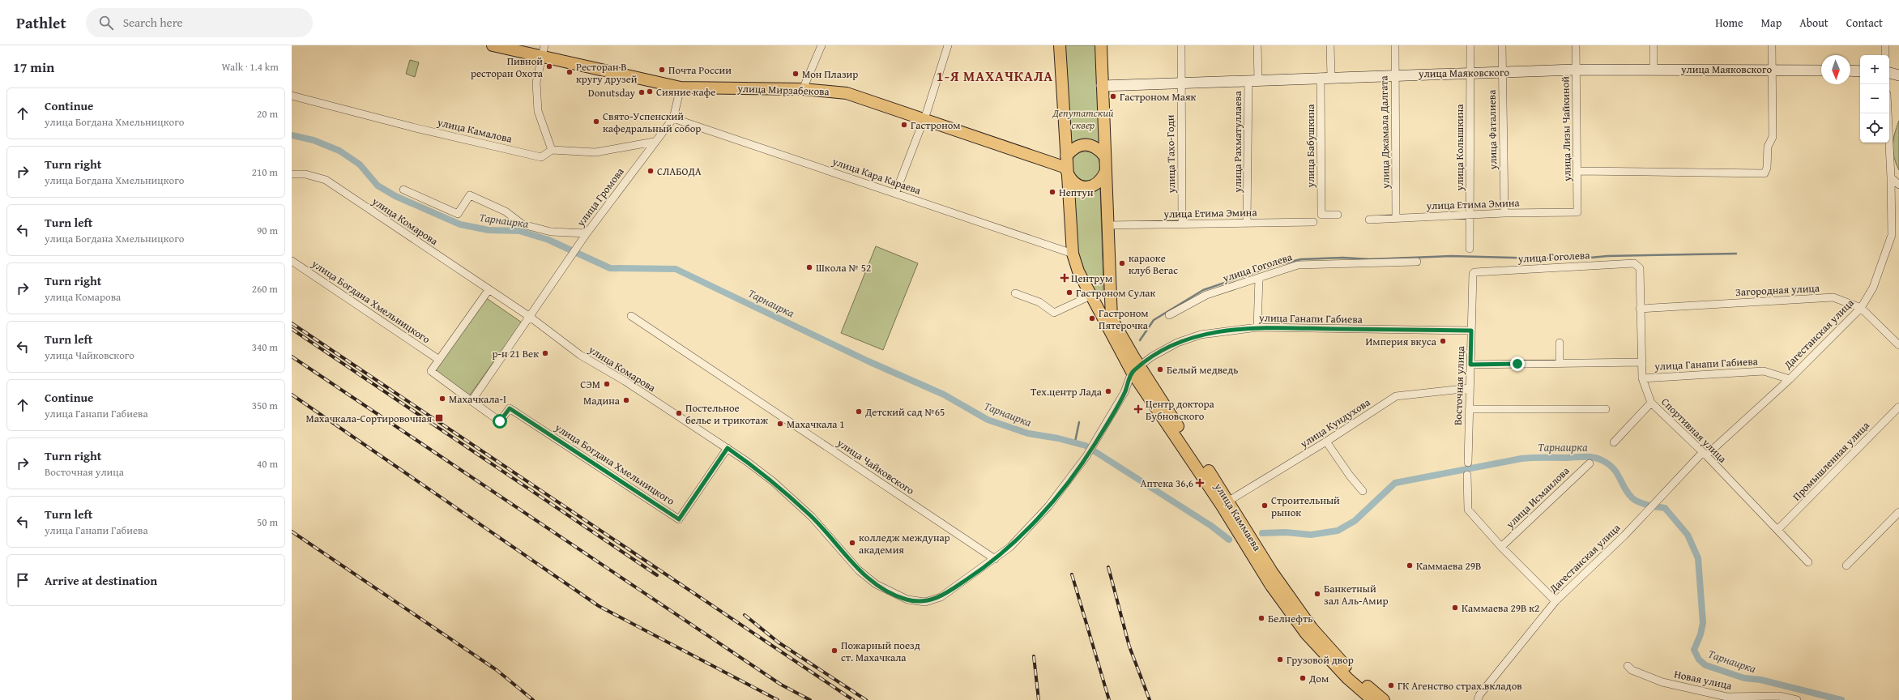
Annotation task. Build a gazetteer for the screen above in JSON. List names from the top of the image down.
{
  "streets": {
    "main road": ["улица Мирзабекова", "улица Каммаева"],
    "street": [
      "улица Маяковского",
      "улица Лизы Чайкиной",
      "улица Фаталиева",
      "улица Камалова",
      "улица Джамала Далгата",
      "улица Рахматуллаева",
      "улица Бабушкина",
      "улица Колышкина",
      "улица Тахо-Годи",
      "улица Кара Караева",
      "улица Громова",
      "улица Етима Эмина",
      "улица Комарова",
      "улица Гоголева",
      "Загородная улица",
      "улица Богдана Хмельницкого",
      "улица Ганапи Габиева",
      "Дагестанская улица",
      "Восточная улица",
      "улица Кундухова",
      "Спортивная улица",
      "Промышленная улица",
      "улица Чайковского",
      "улица Исмаилова",
      "Новая улица"
    ]
  },
  "crossings": [
    ["улица Маяковского", "улица Лизы Чайкиной"],
    ["улица Маяковского", "улица Фаталиева"],
    ["улица Маяковского", "улица Джамала Далгата"],
    ["улица Маяковского", "улица Рахматуллаева"],
    ["улица Маяковского", "улица Бабушкина"],
    ["улица Маяковского", "улица Колышкина"],
    ["улица Маяковского", "улица Тахо-Годи"],
    ["улица Мирзабекова", "улица Громова"],
    ["улица Мирзабекова", "улица Каммаева"],
    ["улица Лизы Чайкиной", "улица Етима Эмина"],
    ["улица Фаталиева", "улица Етима Эмина"],
    ["улица Камалова", "улица Громова"],
    ["улица Джамала Далгата", "улица Етима Эмина"],
    ["улица Рахматуллаева", "улица Етима Эмина"],
    ["улица Колышкина", "улица Етима Эмина"],
    ["улица Тахо-Годи", "улица Етима Эмина"],
    ["улица Кара Караева", "улица Громова"],
    ["улица Кара Караева", "улица Каммаева"],
    ["улица Громова", "улица Комарова"],
    ["улица Громова", "улица Богдана Хмельницкого"],
    ["улица Комарова", "улица Богдана Хмельницкого"],
    ["улица Комарова", "улица Чайковского"],
    ["улица Гоголева", "Восточная улица"],
    ["улица Гоголева", "Спортивная улица"],
    ["Загородная улица", "Дагестанская улица"],
    ["Загородная улица", "Спортивная улица"],
    ["улица Ганапи Габиева", "Дагестанская улица"],
    ["улица Ганапи Габиева", "Восточная улица"],
    ["улица Ганапи Габиева", "Спортивная улица"],
    ["улица Ганапи Габиева", "улица Каммаева"],
    ["Дагестанская улица", "Спортивная улица"],
    ["Восточная улица", "улица Кундухова"],
    ["улица Кундухова", "улица Каммаева"],
    ["Спортивная улица", "Промышленная улица"]
  ],
  "districts": ["1-Я МАХАЧКАЛА"],
  "water": ["Тарнаирка"],
  "parks": ["Депутатский сквер"],
  "places": {
    "other": [
      "Пивной ресторан Охота",
      "Почта России",
      "Ресторан В кругу друзей",
      "Мон Плазир",
      "Сияние кафе",
      "Donutsday",
      "Гастроном Маяк",
      "Свято-Успенский кафедральный собор",
      "Гастроном",
      "СЛАБОДА",
      "Нептун",
      "караоке клуб Вегас",
      "Школа № 52",
      "Гастроном Сулак",
      "Гастроном Пятерочка",
      "Империя вкуса",
      "р-н 21 Век",
      "Белый медведь",
      "СЭМ",
      "Тех.центр Лада",
      "Махачкала-I",
      "Мадина",
      "Детский сад №65",
      "Постельное белье и трикотаж",
      "Махачкала 1",
      "Строительный рынок",
      "колледж междунар академия",
      "Каммаева 29В",
      "Банкетный зал Аль-Амир",
      "Каммаева 29В к2",
      "Белнефть",
      "Пожарный поезд ст. Махачкала",
      "Грузовой двор",
      "Дом",
      "ГК Агенство страх.вкладов"
    ],
    "health": ["Центрум", "Центр доктора Бубновского", "Аптека 36,6"],
    "transit": ["Махачкала-Сортировочная"]
  },
  "north": "bottom",
  "page": {
    "header": "Pathlet",
    "search": "Search here",
    "nav": [
      "Home",
      "Map",
      "About",
      "Contact"
    ],
    "heading": ["17 min", "Walk · 1.4 km"],
    "map_buttons": ["+", "−"],
    "list": [
      ["Continue", "улица Богдана Хмельницкого", "20 m"],
      ["Turn right", "улица Богдана Хмельницкого", "210 m"],
      ["Turn left", "улица Богдана Хмельницкого", "90 m"],
      ["Turn right", "улица Комарова", "260 m"],
      ["Turn left", "улица Чайковского", "340 m"],
      ["Continue", "улица Ганапи Габиева", "350 m"],
      ["Turn right", "Восточная улица", "40 m"],
      ["Turn left", "улица Ганапи Габиева", "50 m"],
      "Arrive at destination"
    ]
  }
}
